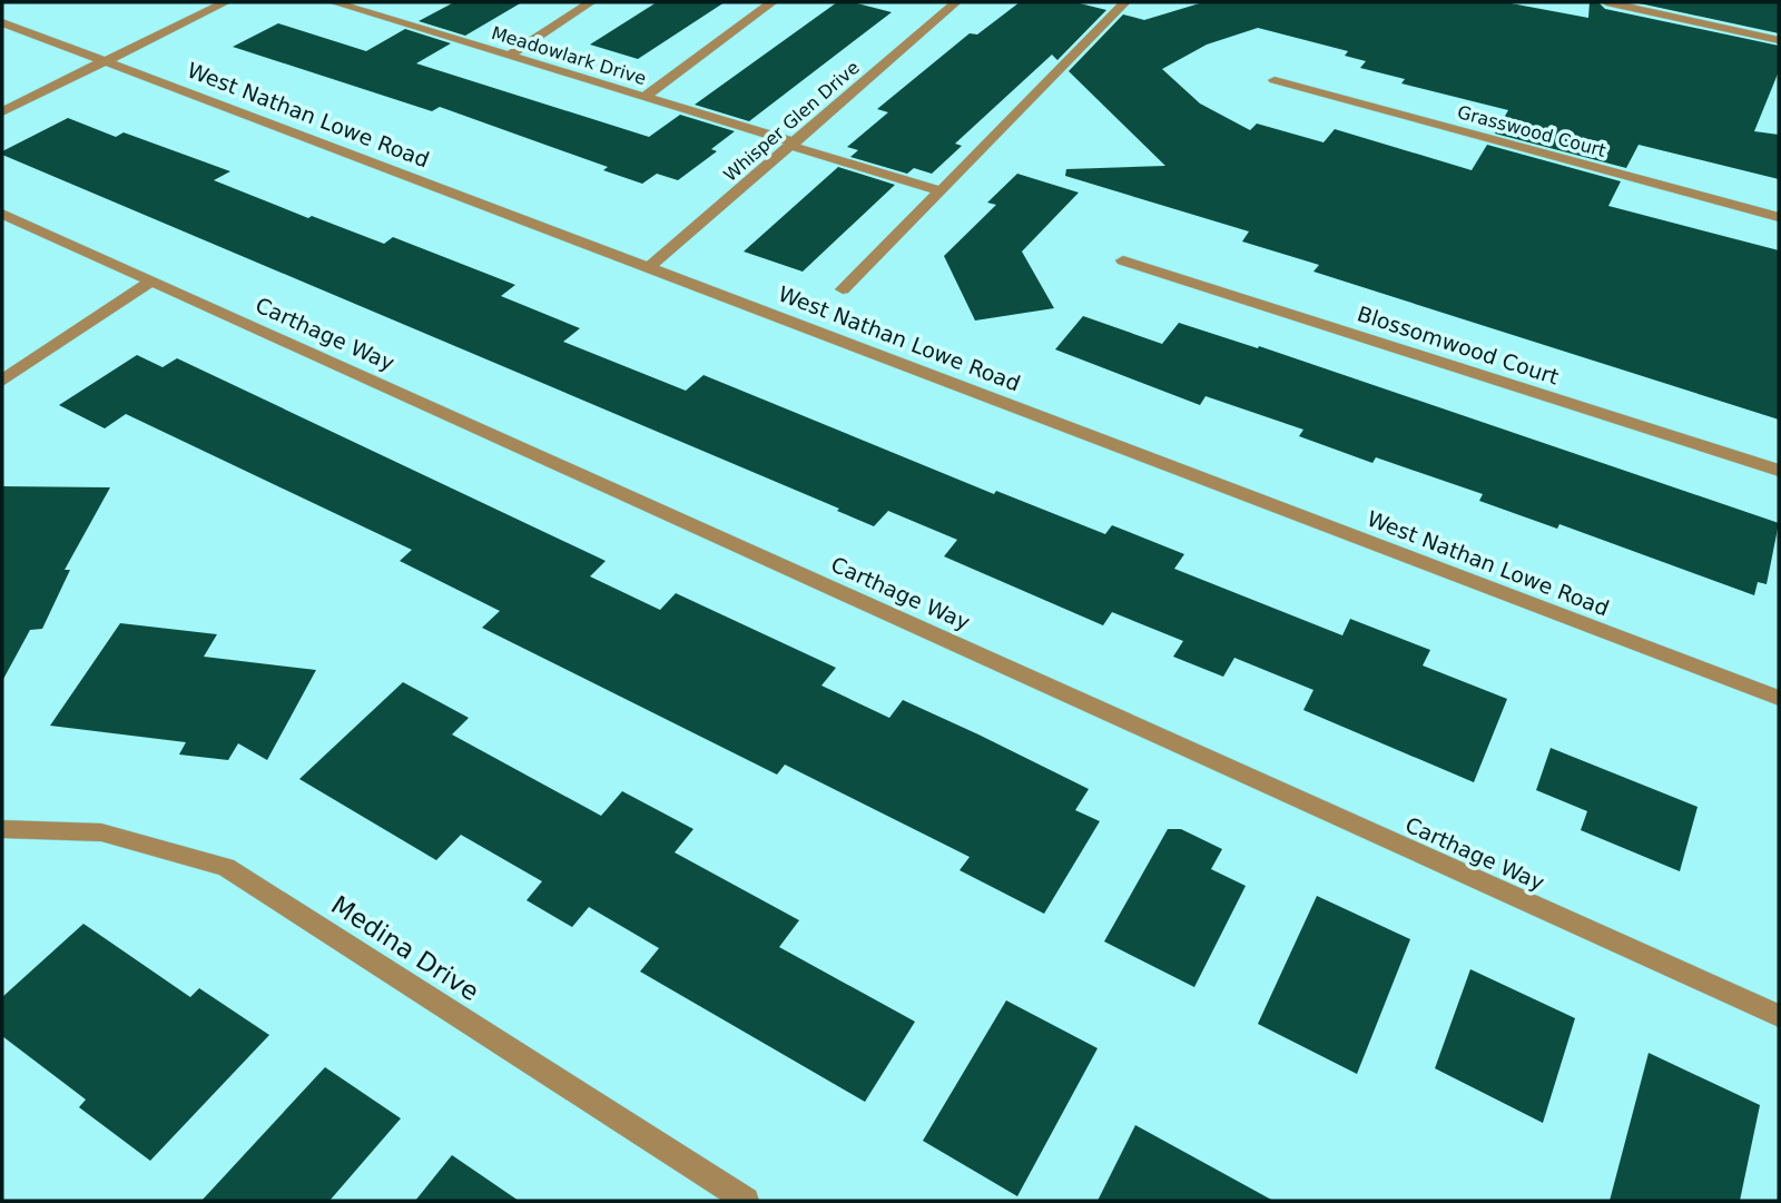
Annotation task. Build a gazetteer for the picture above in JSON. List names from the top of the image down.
{
  "streets": {
    "street": [
      "Meadowlark Drive",
      "West Nathan Lowe Road",
      "Whisper Glen Drive",
      "Grasswood Court",
      "Carthage Way",
      "Blossomwood Court",
      "Medina Drive"
    ]
  },
  "crossings": [
    ["Meadowlark Drive", "Whisper Glen Drive"],
    ["West Nathan Lowe Road", "Whisper Glen Drive"]
  ]
}
